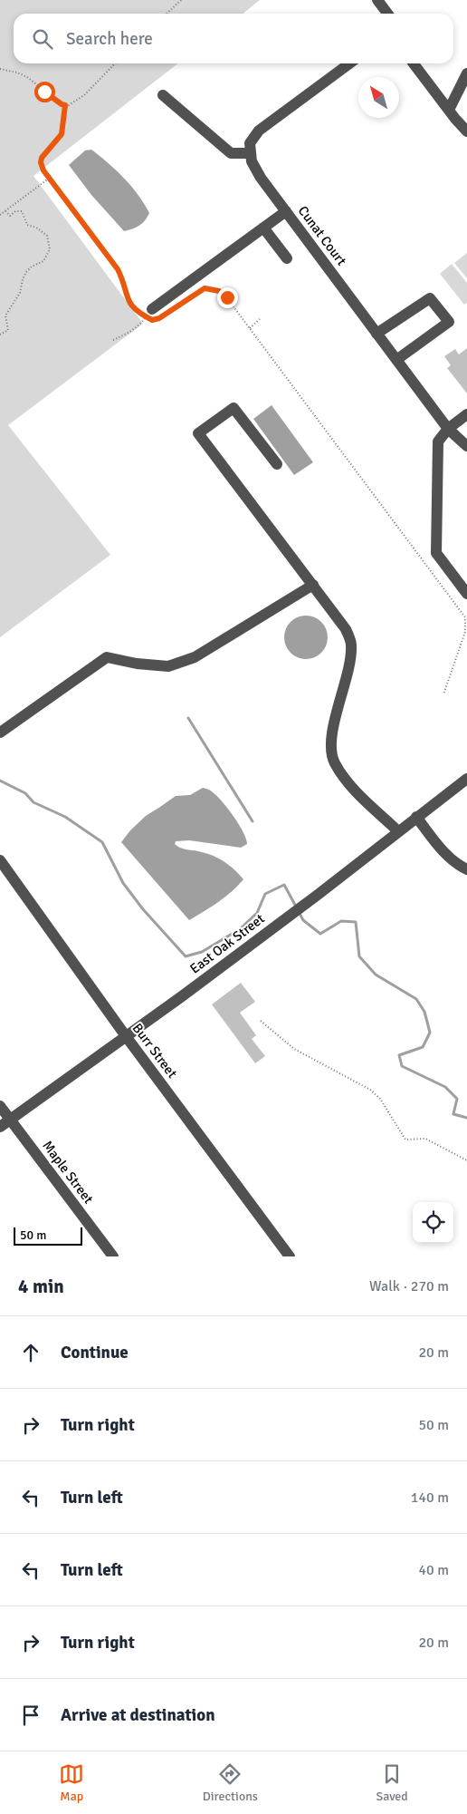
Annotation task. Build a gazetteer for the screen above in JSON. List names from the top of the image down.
{
  "streets": {
    "street": [
      "Cunat Court",
      "East Oak Street",
      "Burr Street",
      "Maple Street"
    ]
  },
  "crossings": [
    ["East Oak Street", "Burr Street"],
    ["East Oak Street", "Maple Street"]
  ],
  "scale_bar": "50 m",
  "north": "top left",
  "page": {
    "search": "Search here",
    "scale": "50 m",
    "heading": ["4 min", "Walk · 270 m"],
    "list": [
      ["Continue", "20 m"],
      ["Turn right", "50 m"],
      ["Turn left", "140 m"],
      ["Turn left", "40 m"],
      ["Turn right", "20 m"],
      "Arrive at destination"
    ],
    "nav": ["Map", "Directions", "Saved"]
  }
}
